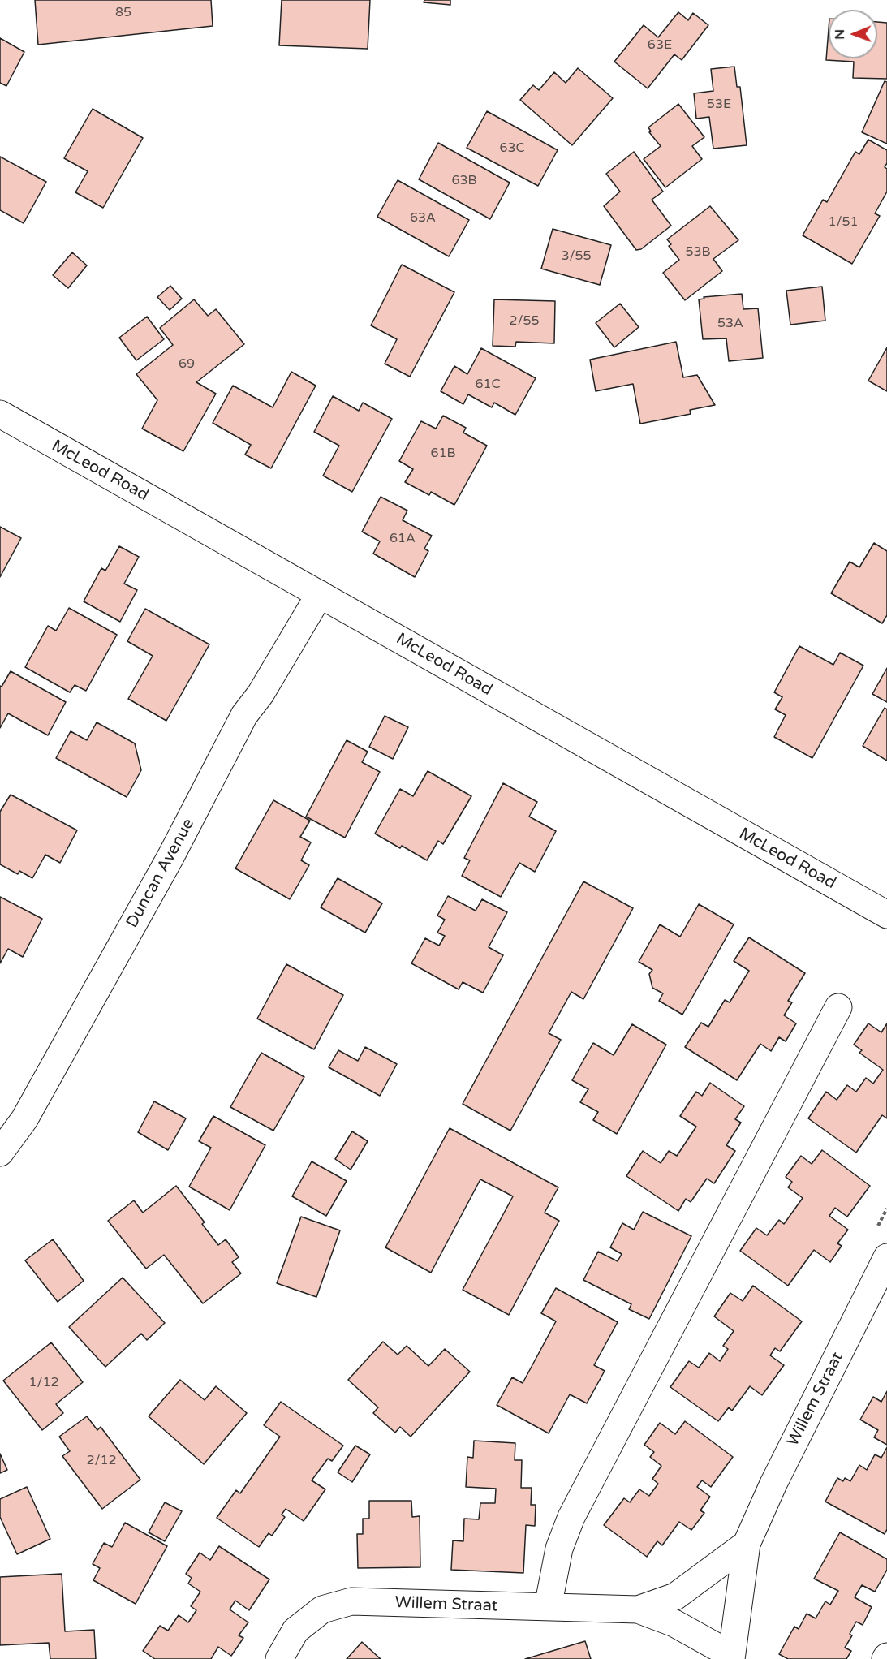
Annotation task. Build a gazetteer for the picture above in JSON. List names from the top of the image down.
{
  "streets": {
    "street": ["McLeod Road", "Duncan Avenue", "Willem Straat"]
  },
  "crossings": [
    ["McLeod Road", "Duncan Avenue"]
  ],
  "house_numbers": [
    "85",
    "63E",
    "53E",
    "63C",
    "63B",
    "63A",
    "1/51",
    "53B",
    "3/55",
    "2/55",
    "53A",
    "69",
    "61C",
    "61B",
    "61A",
    "1/12",
    "2/12"
  ],
  "north": "left"
}
